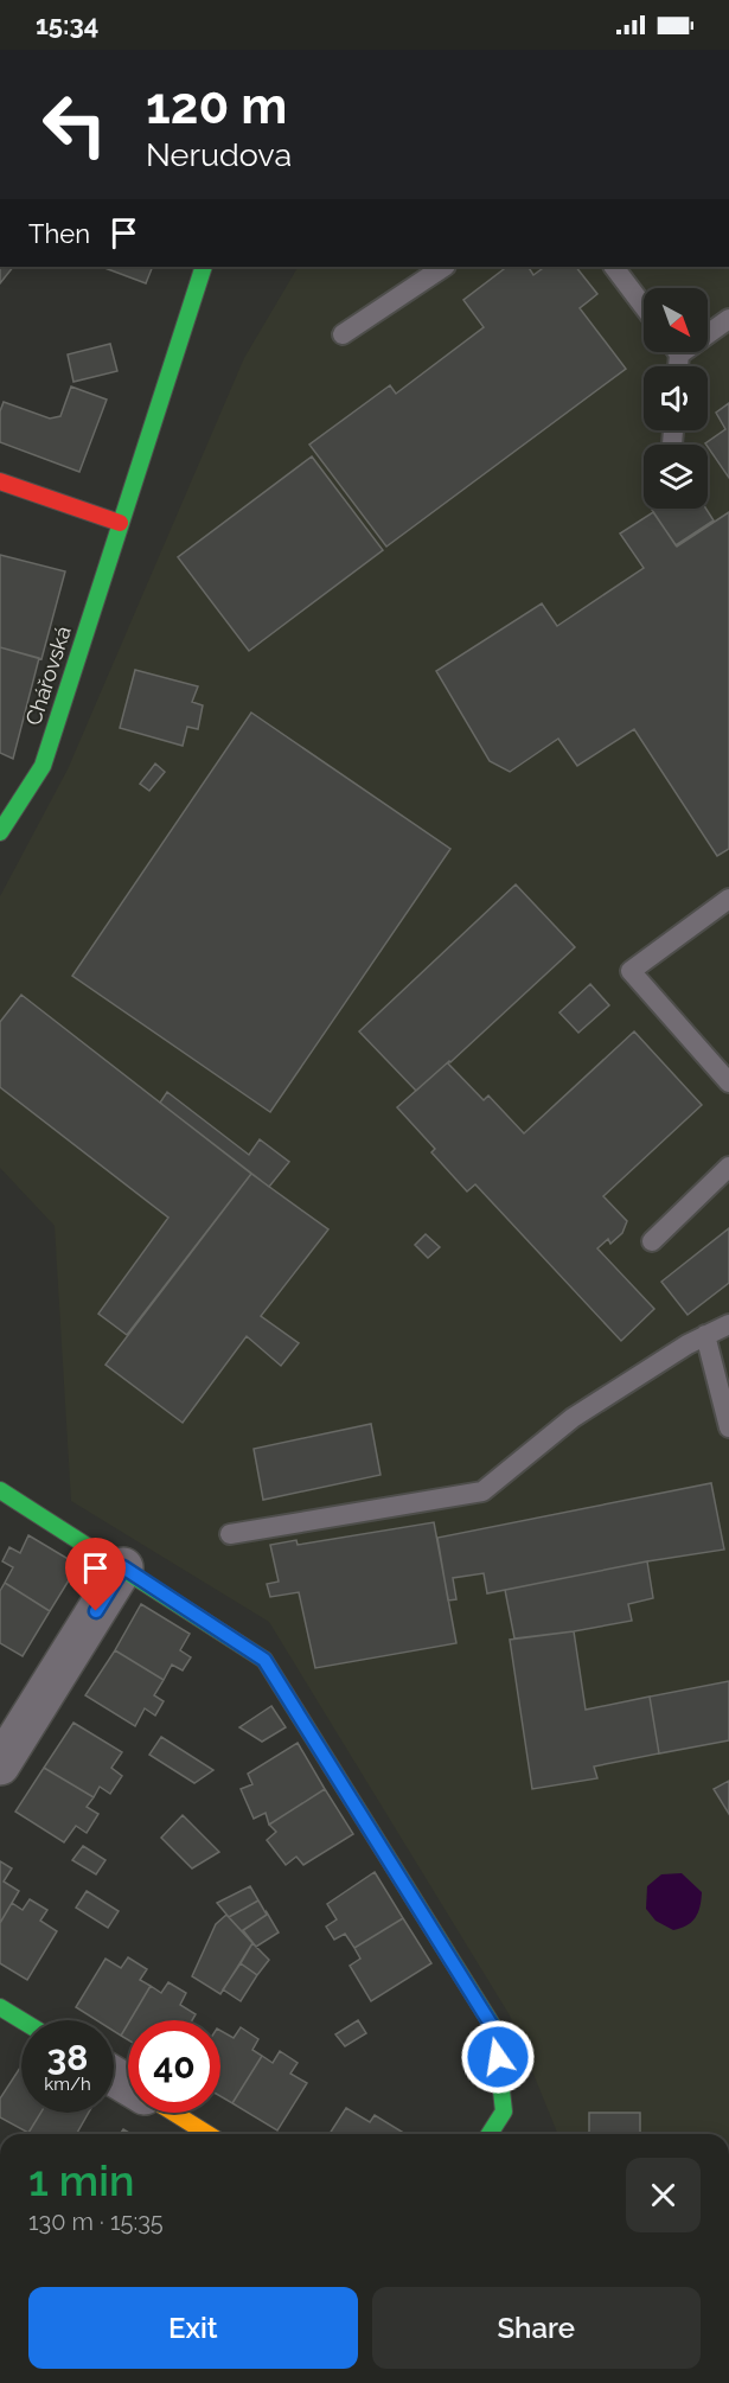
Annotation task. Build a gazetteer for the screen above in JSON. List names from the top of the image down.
{
  "streets": {
    "street": ["Chářovská"]
  },
  "north": "bottom right",
  "page": {
    "status": "15:34",
    "turn": ["120 m", "Nerudova"],
    "then": "Then",
    "speed": "38 km/h",
    "limit": "40",
    "heading": ["1 min", "130 m · 15:35"],
    "buttons": ["Exit", "Share"]
  }
}
